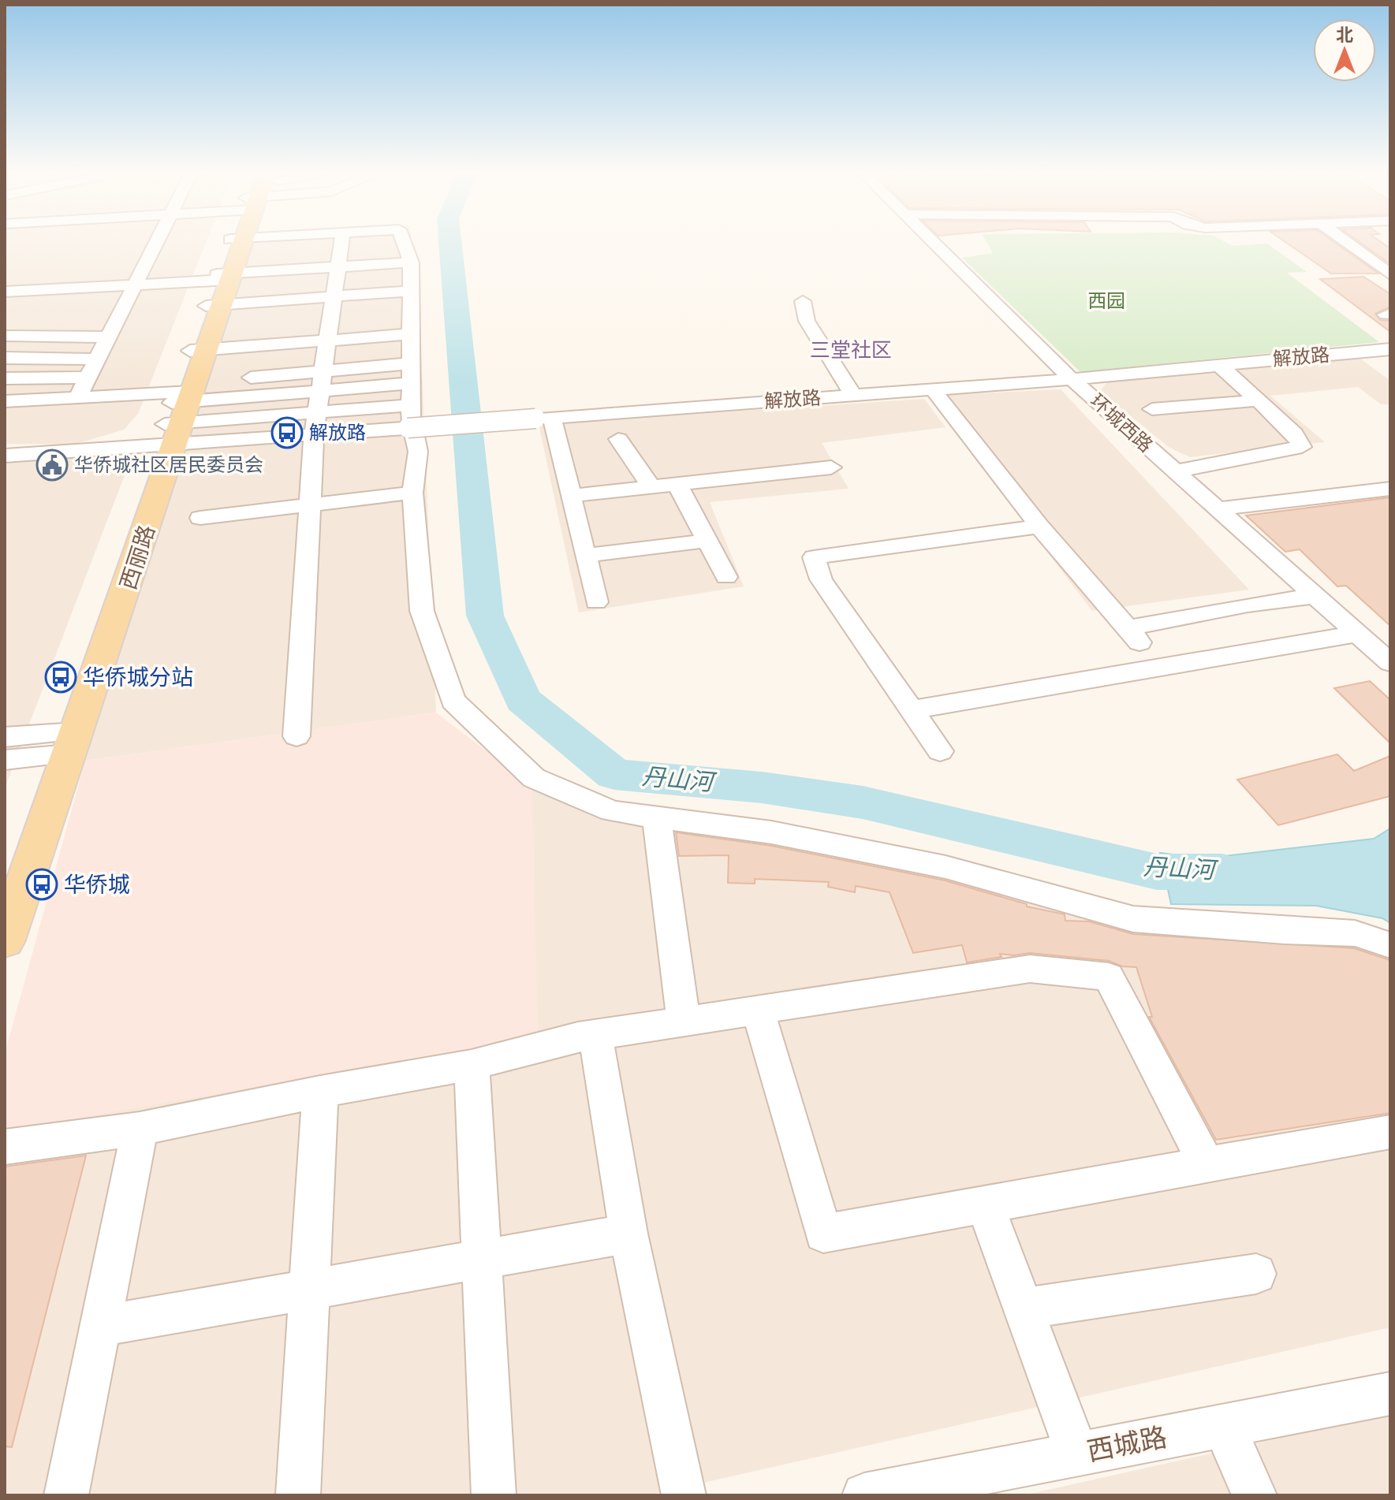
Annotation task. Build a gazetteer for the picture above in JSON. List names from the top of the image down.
{
  "streets": {
    "main road": ["西丽路"],
    "street": ["解放路", "环城西路", "西城路"]
  },
  "crossings": [
    ["解放路", "环城西路"],
    ["解放路", "西丽路"]
  ],
  "districts": ["三堂社区"],
  "water": ["丹山河"],
  "parks": ["西园"],
  "places": {
    "bus stop": ["解放路", "华侨城分站", "华侨城"],
    "public building": ["华侨城社区居民委员会"]
  },
  "north": "top"
}
